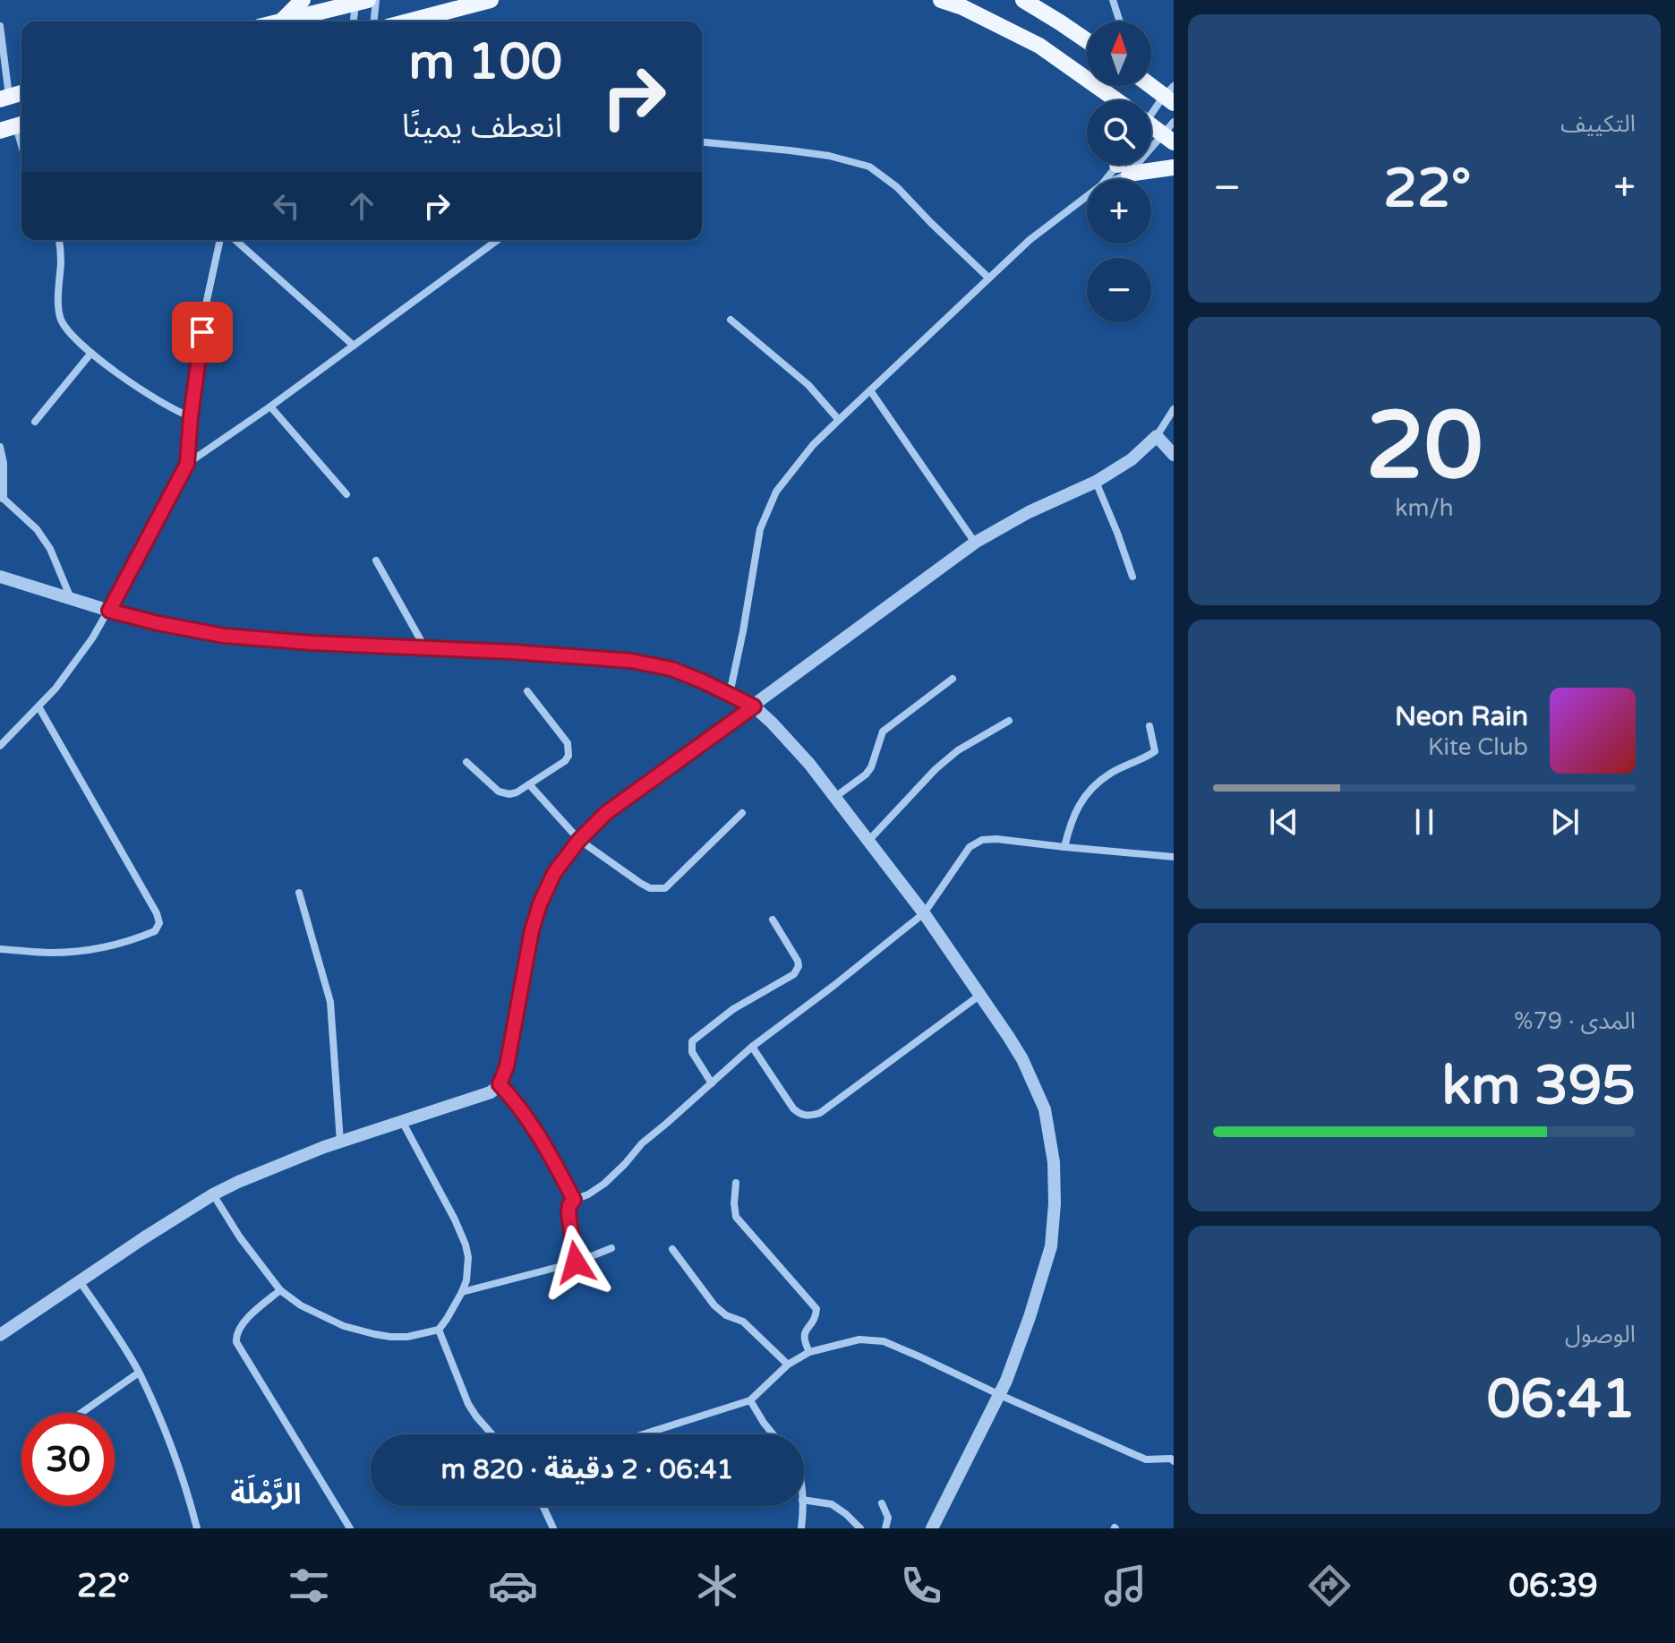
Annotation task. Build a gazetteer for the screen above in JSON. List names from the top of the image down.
{
  "districts": ["الرَّمْلَة"],
  "north": "top",
  "page": {
    "tile": [
      "التكييف",
      ["20", "km/h"],
      ["المدى · 79%", "395 km"],
      ["الوصول", "06:41"]
    ],
    "map_buttons": ["+", "−"],
    "turn": ["100 m", "انعطف يمينًا"],
    "heat": ["−", "22°", "+"],
    "song": ["Neon Rain", "Kite Club"],
    "limit": "30",
    "trip": "06:41 · 2 دقيقة · 820 m",
    "tabs": ["06:39", "22°"]
  }
}
